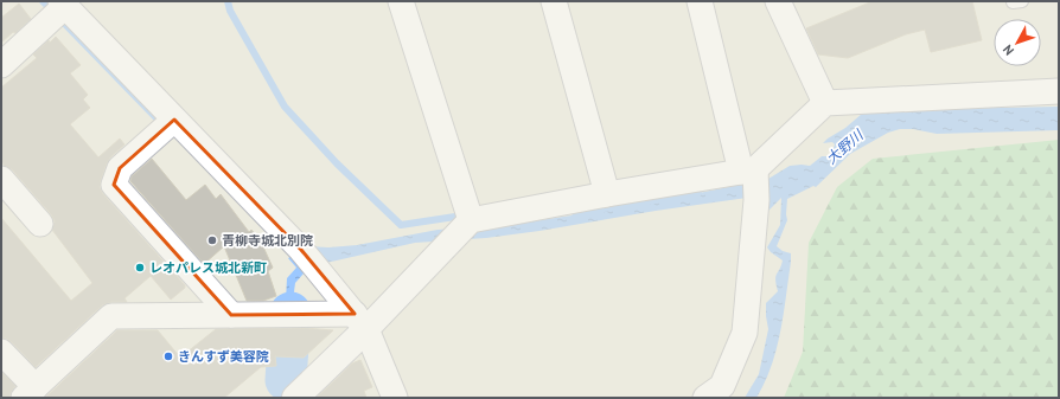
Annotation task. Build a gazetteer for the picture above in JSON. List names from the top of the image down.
{
  "water": ["大野川"],
  "places": ["青柳寺城北別院", "レオパレス城北新町", "きんすず美容院"],
  "north": "bottom left"
}
